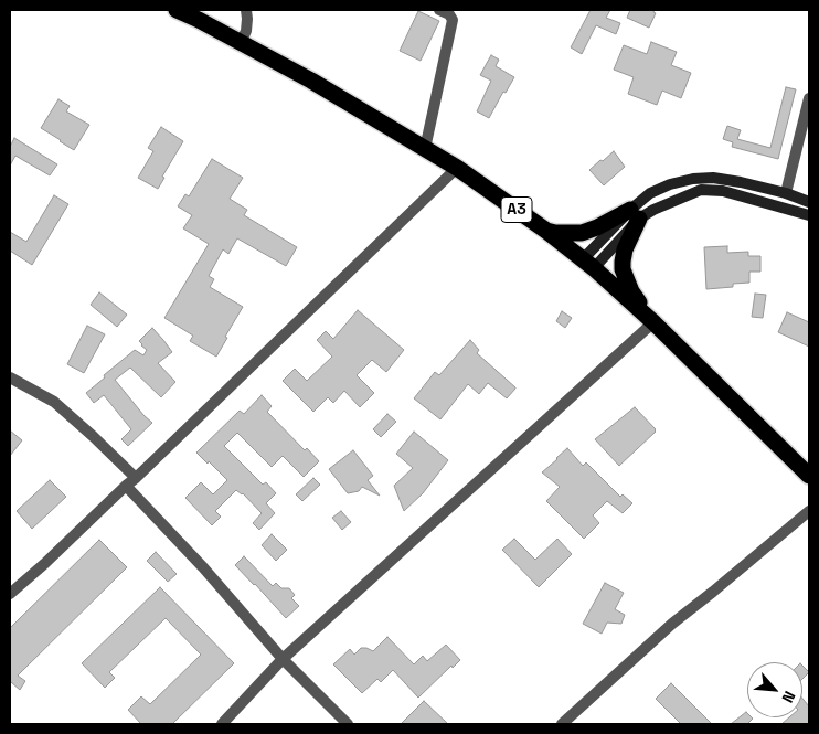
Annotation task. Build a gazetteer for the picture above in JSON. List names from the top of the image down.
{
  "streets": {
    "highway": ["A3"]
  },
  "north": "bottom right"
}
